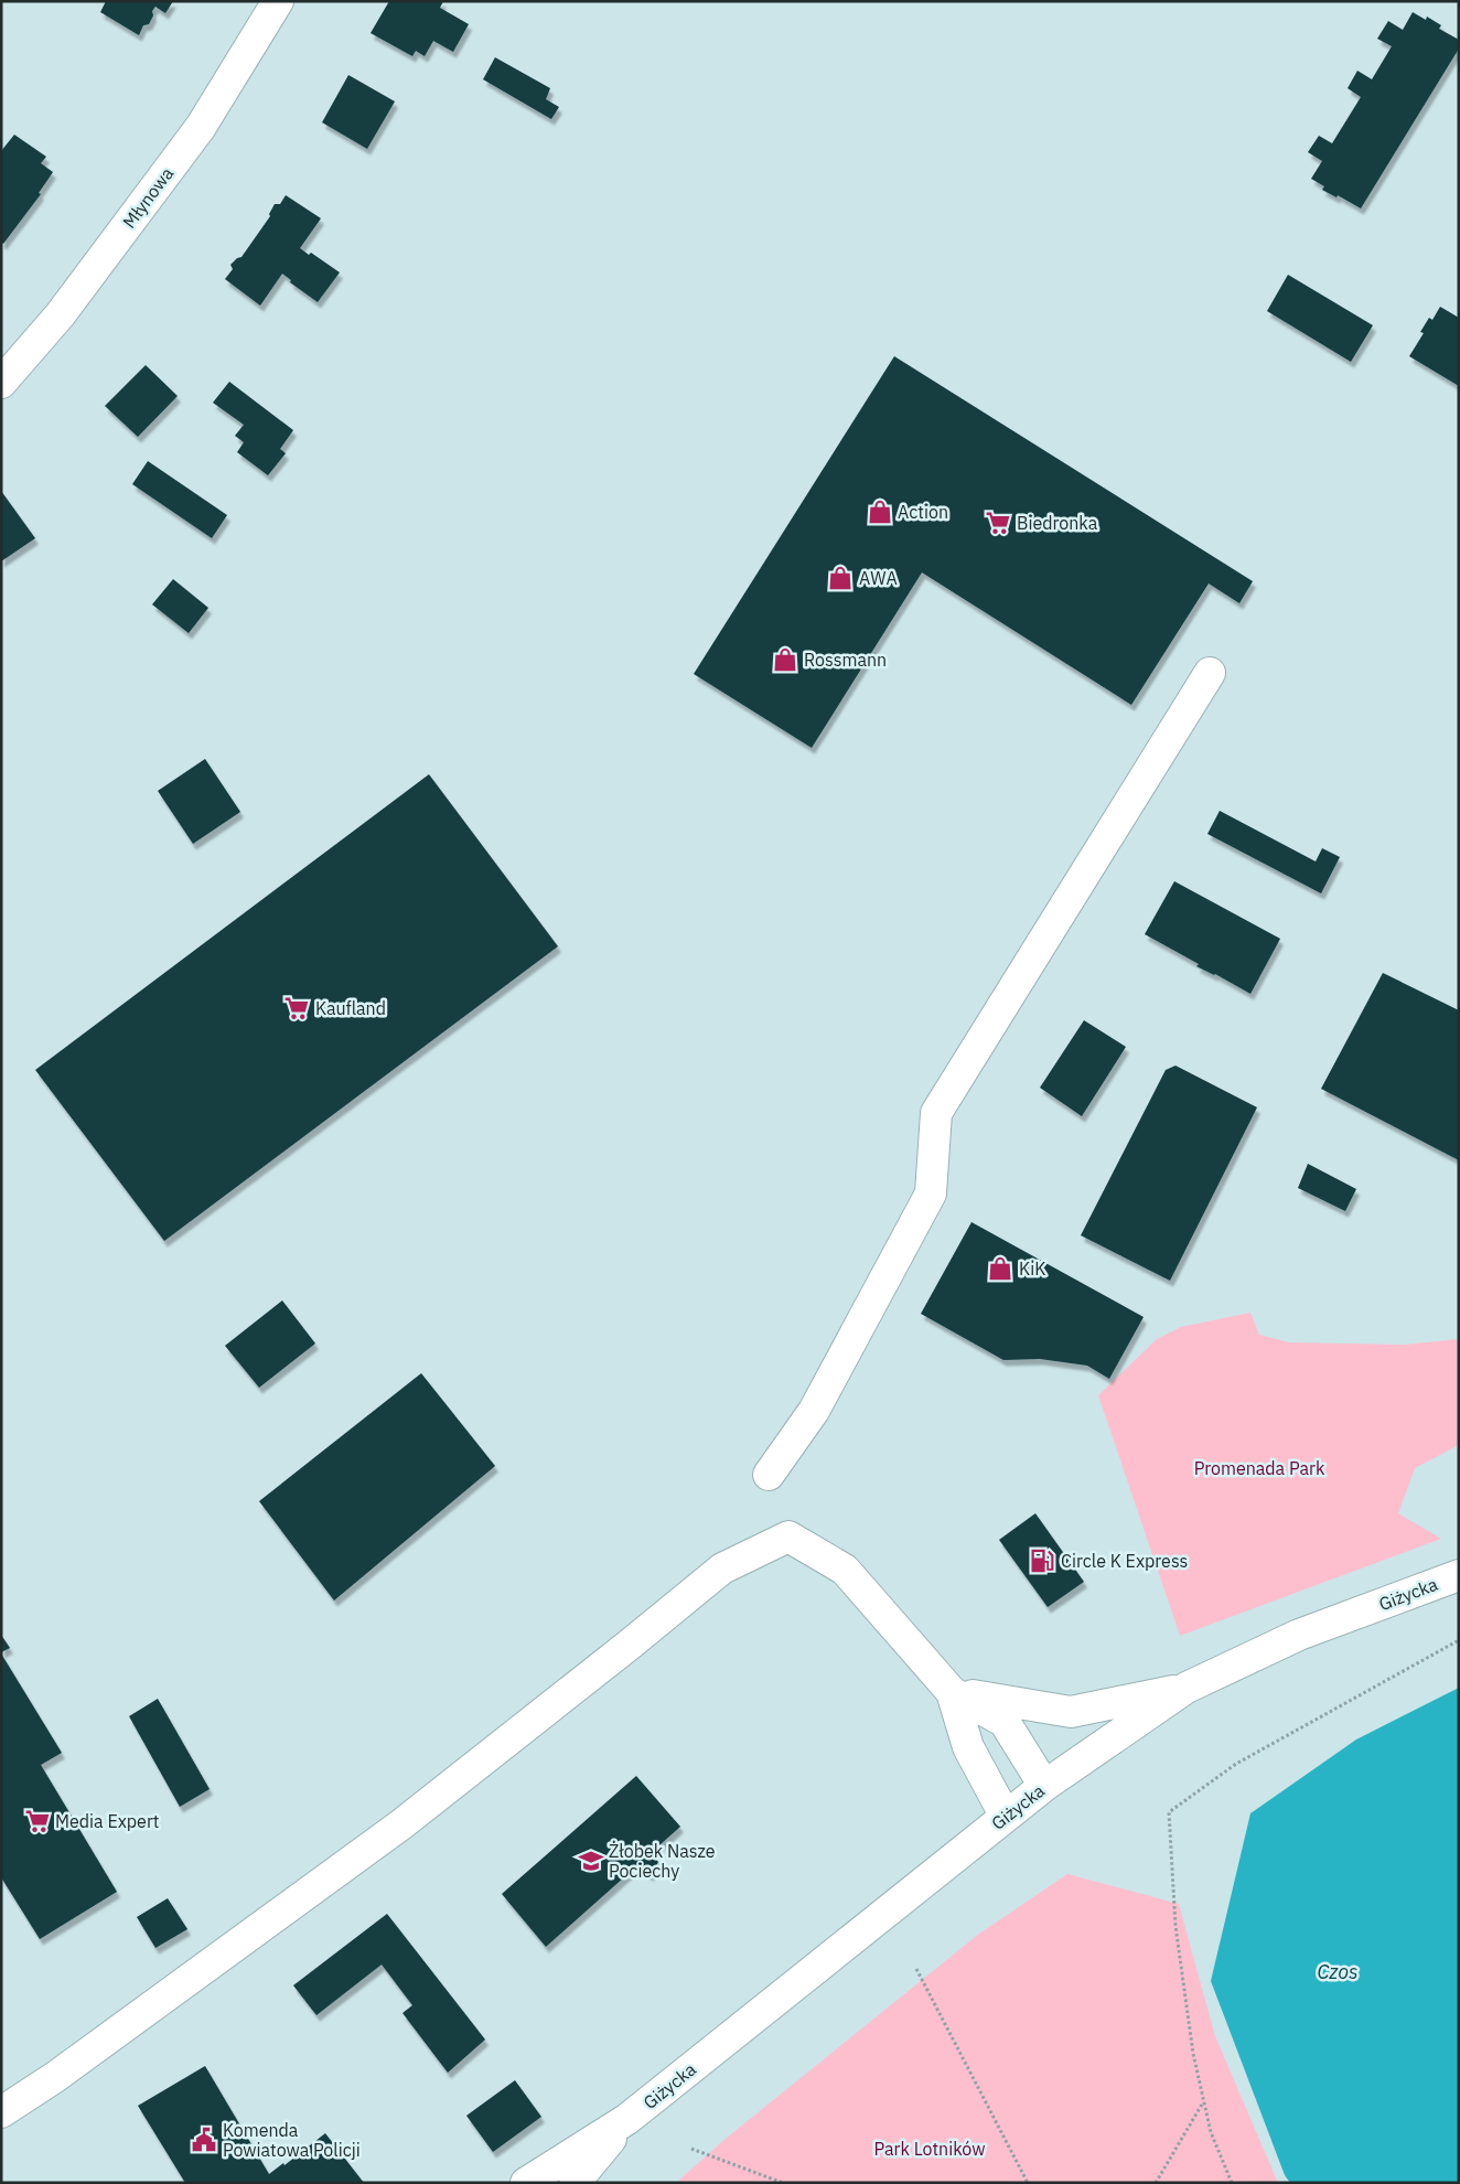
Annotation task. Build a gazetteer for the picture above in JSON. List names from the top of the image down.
{
  "streets": {
    "street": ["Młynowa", "Giżycka"]
  },
  "water": ["Czos"],
  "parks": ["Promenada Park", "Park Lotników"],
  "places": {
    "shop": [
      "Action",
      "AWA",
      "Rossmann",
      "KiK"
    ],
    "supermarket": ["Biedronka", "Kaufland", "Media Expert"],
    "fuel station": ["Circle K Express"],
    "school or university": ["Żłobek Nasze Pociechy"],
    "public building": ["Komenda Powiatowa Policji"]
  }
}
